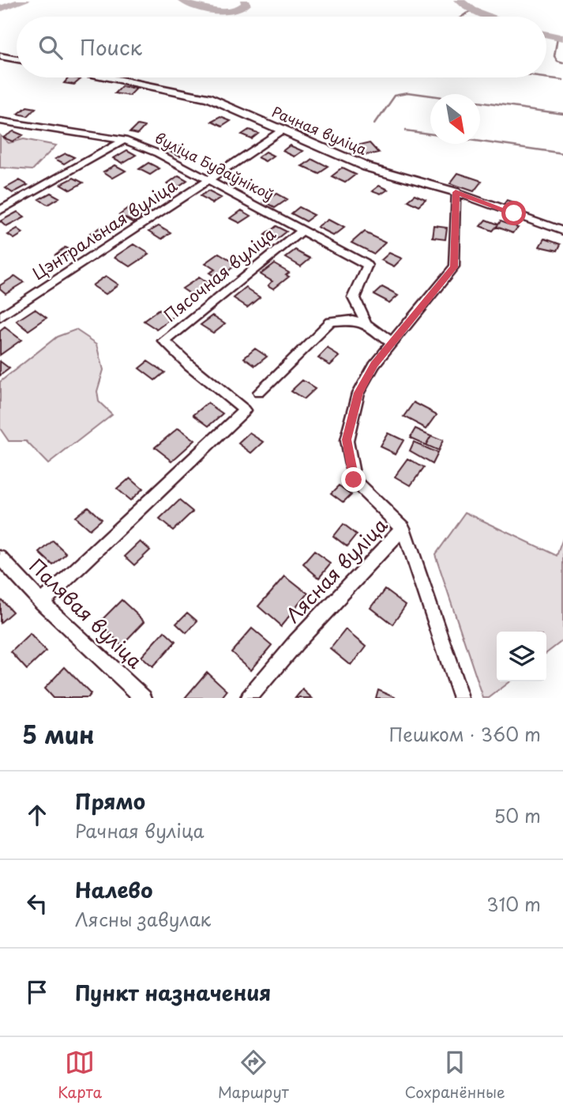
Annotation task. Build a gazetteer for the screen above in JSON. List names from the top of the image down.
{
  "streets": {
    "street": [
      "Рачная вуліца",
      "вуліца Будаўнікоў",
      "Цэнтральная вуліца",
      "Пясочная вуліца",
      "Лясная вуліца",
      "Палявая вуліца"
    ]
  },
  "crossings": [
    ["Рачная вуліца", "Цэнтральная вуліца"],
    ["вуліца Будаўнікоў", "Цэнтральная вуліца"],
    ["вуліца Будаўнікоў", "Пясочная вуліца"],
    ["Пясочная вуліца", "Палявая вуліца"]
  ],
  "north": "bottom right",
  "page": {
    "search": "Поиск",
    "heading": ["5 мин", "Пешком · 360 m"],
    "list": [
      ["Прямо", "Рачная вуліца", "50 m"],
      ["Налево", "Лясны завулак", "310 m"],
      "Пункт назначения"
    ],
    "nav": ["Карта", "Маршрут", "Сохранённые"]
  }
}
